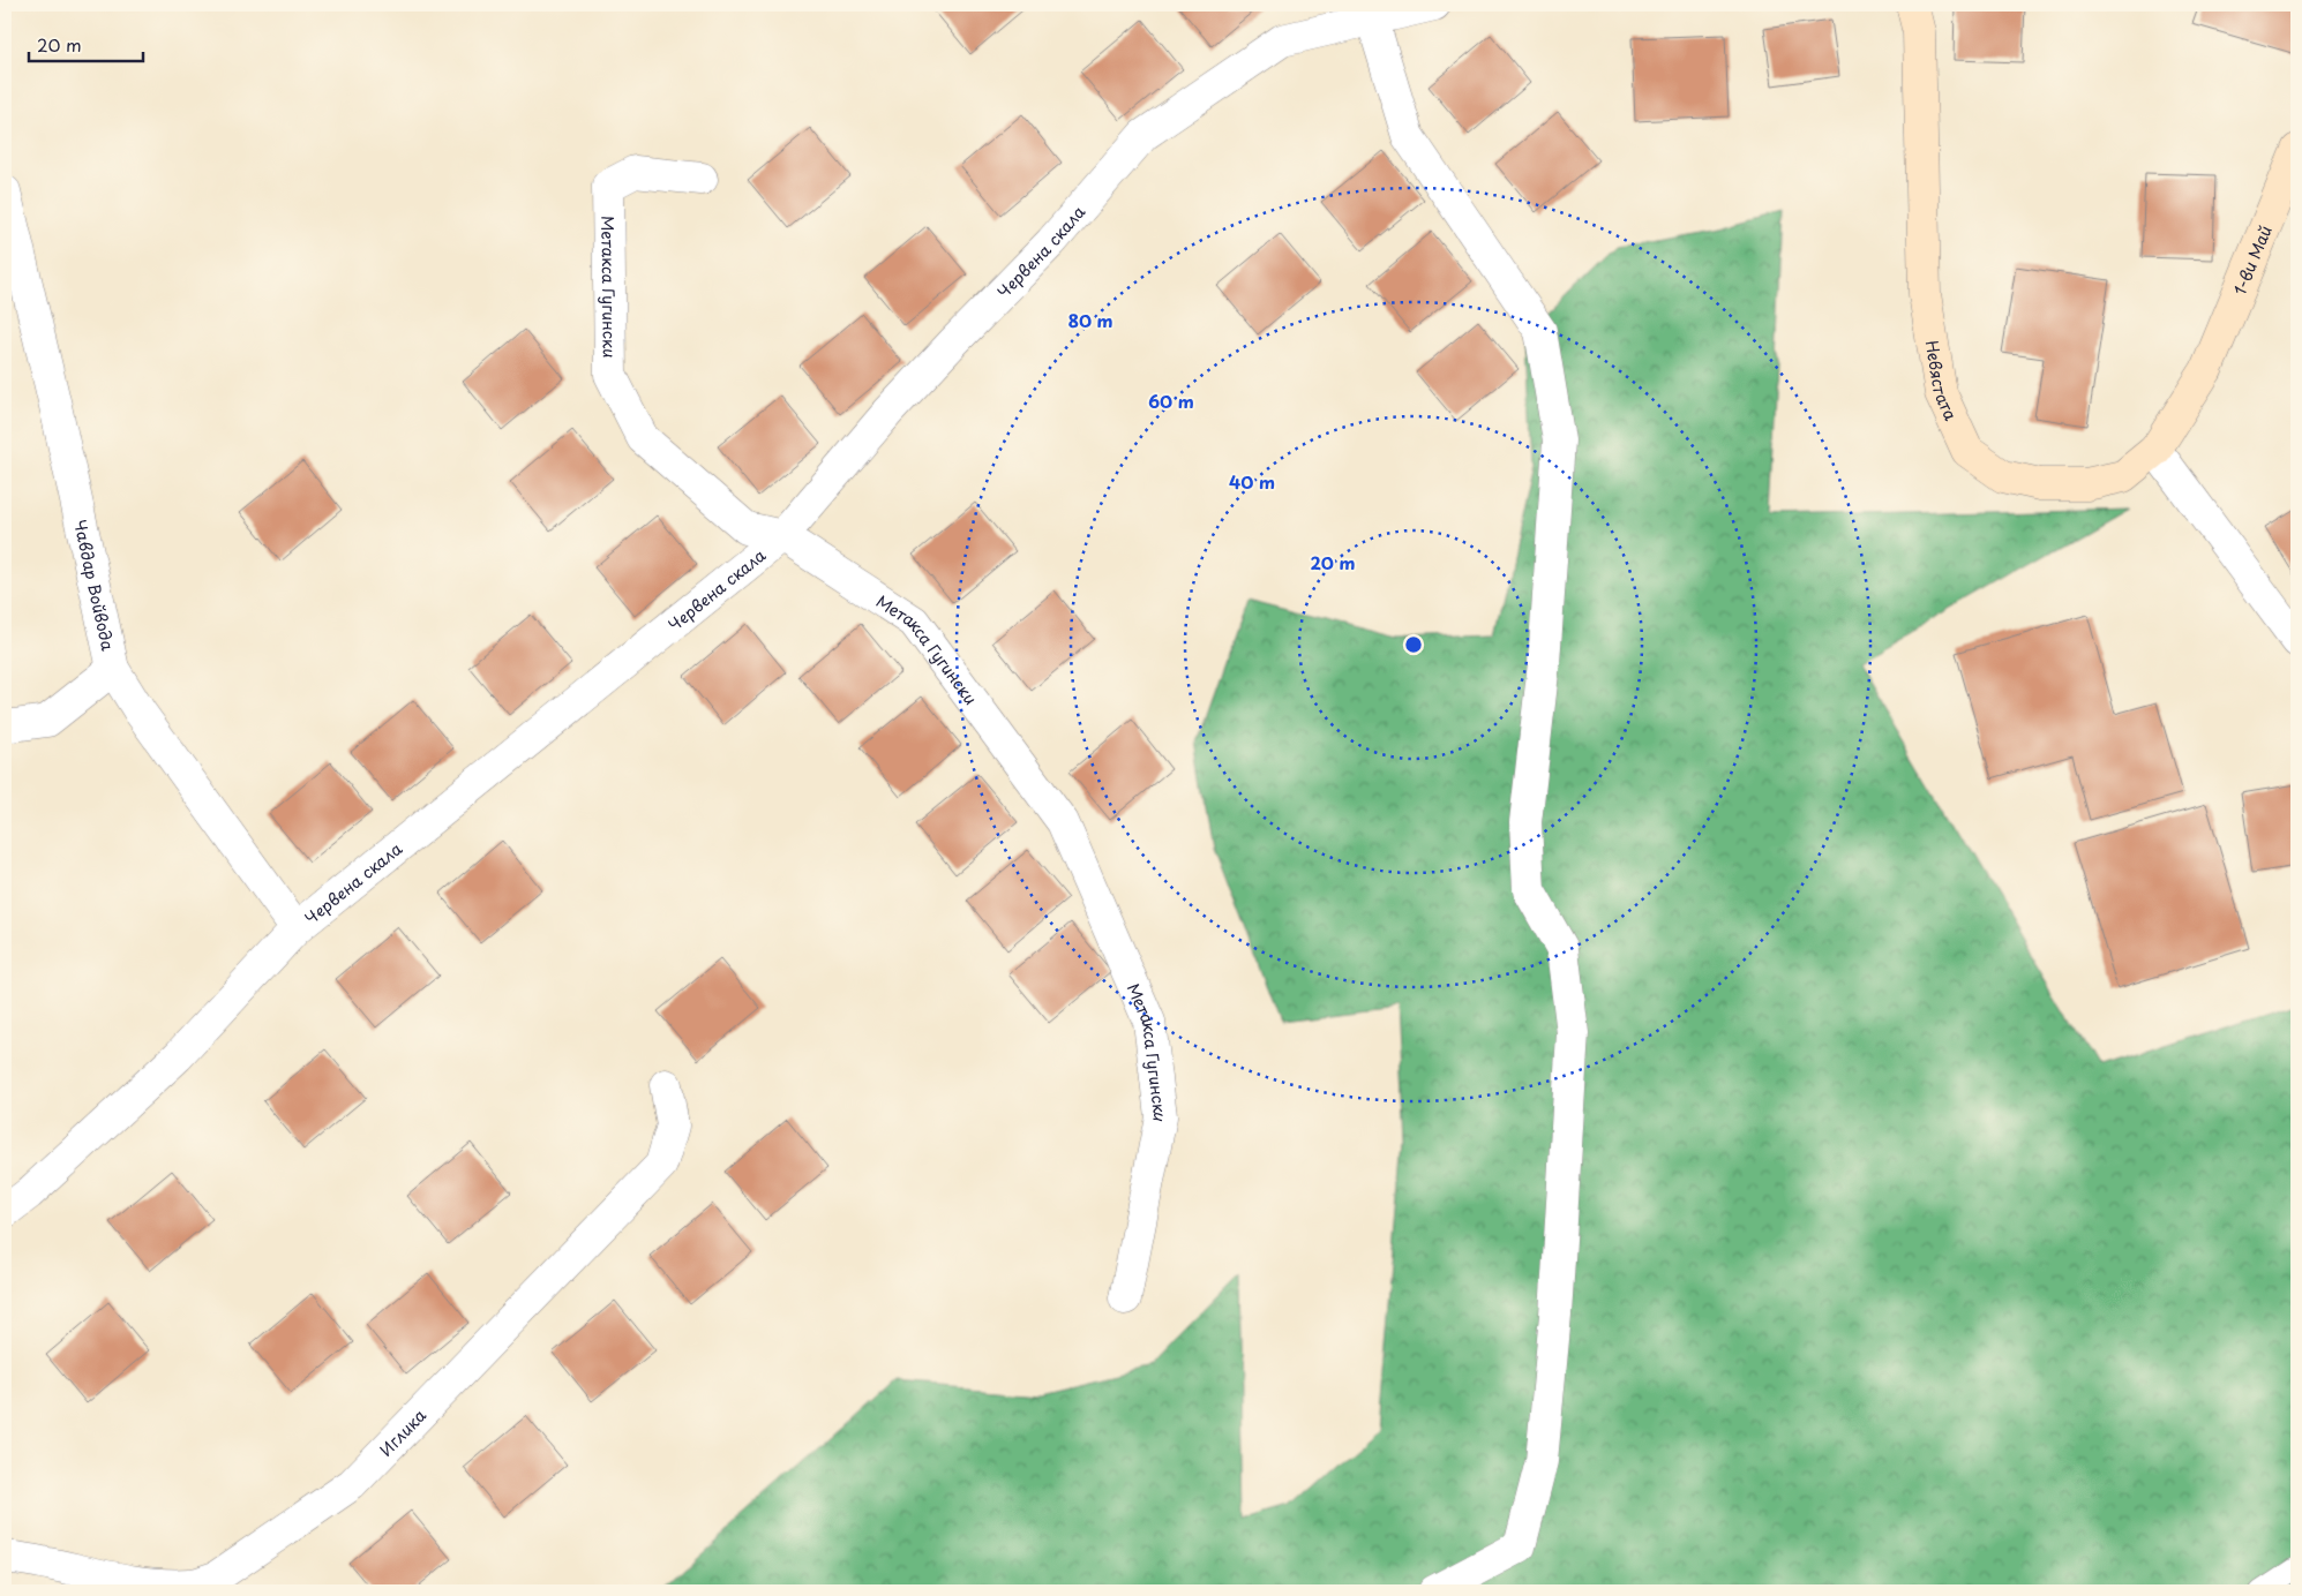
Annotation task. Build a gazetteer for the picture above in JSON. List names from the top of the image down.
{
  "streets": {
    "street": [
      "Червена скала",
      "1-ви Май",
      "Метакса Гугински",
      "Невястата",
      "Чавдар Войвода",
      "Иглика"
    ]
  },
  "crossings": [
    ["Червена скала", "Метакса Гугински"],
    ["Червена скала", "Чавдар Войвода"],
    ["1-ви Май", "Невястата"]
  ],
  "scale_bar": "20 m",
  "rings": [
    "80 m",
    "60 m",
    "40 m",
    "20 m"
  ]
}
